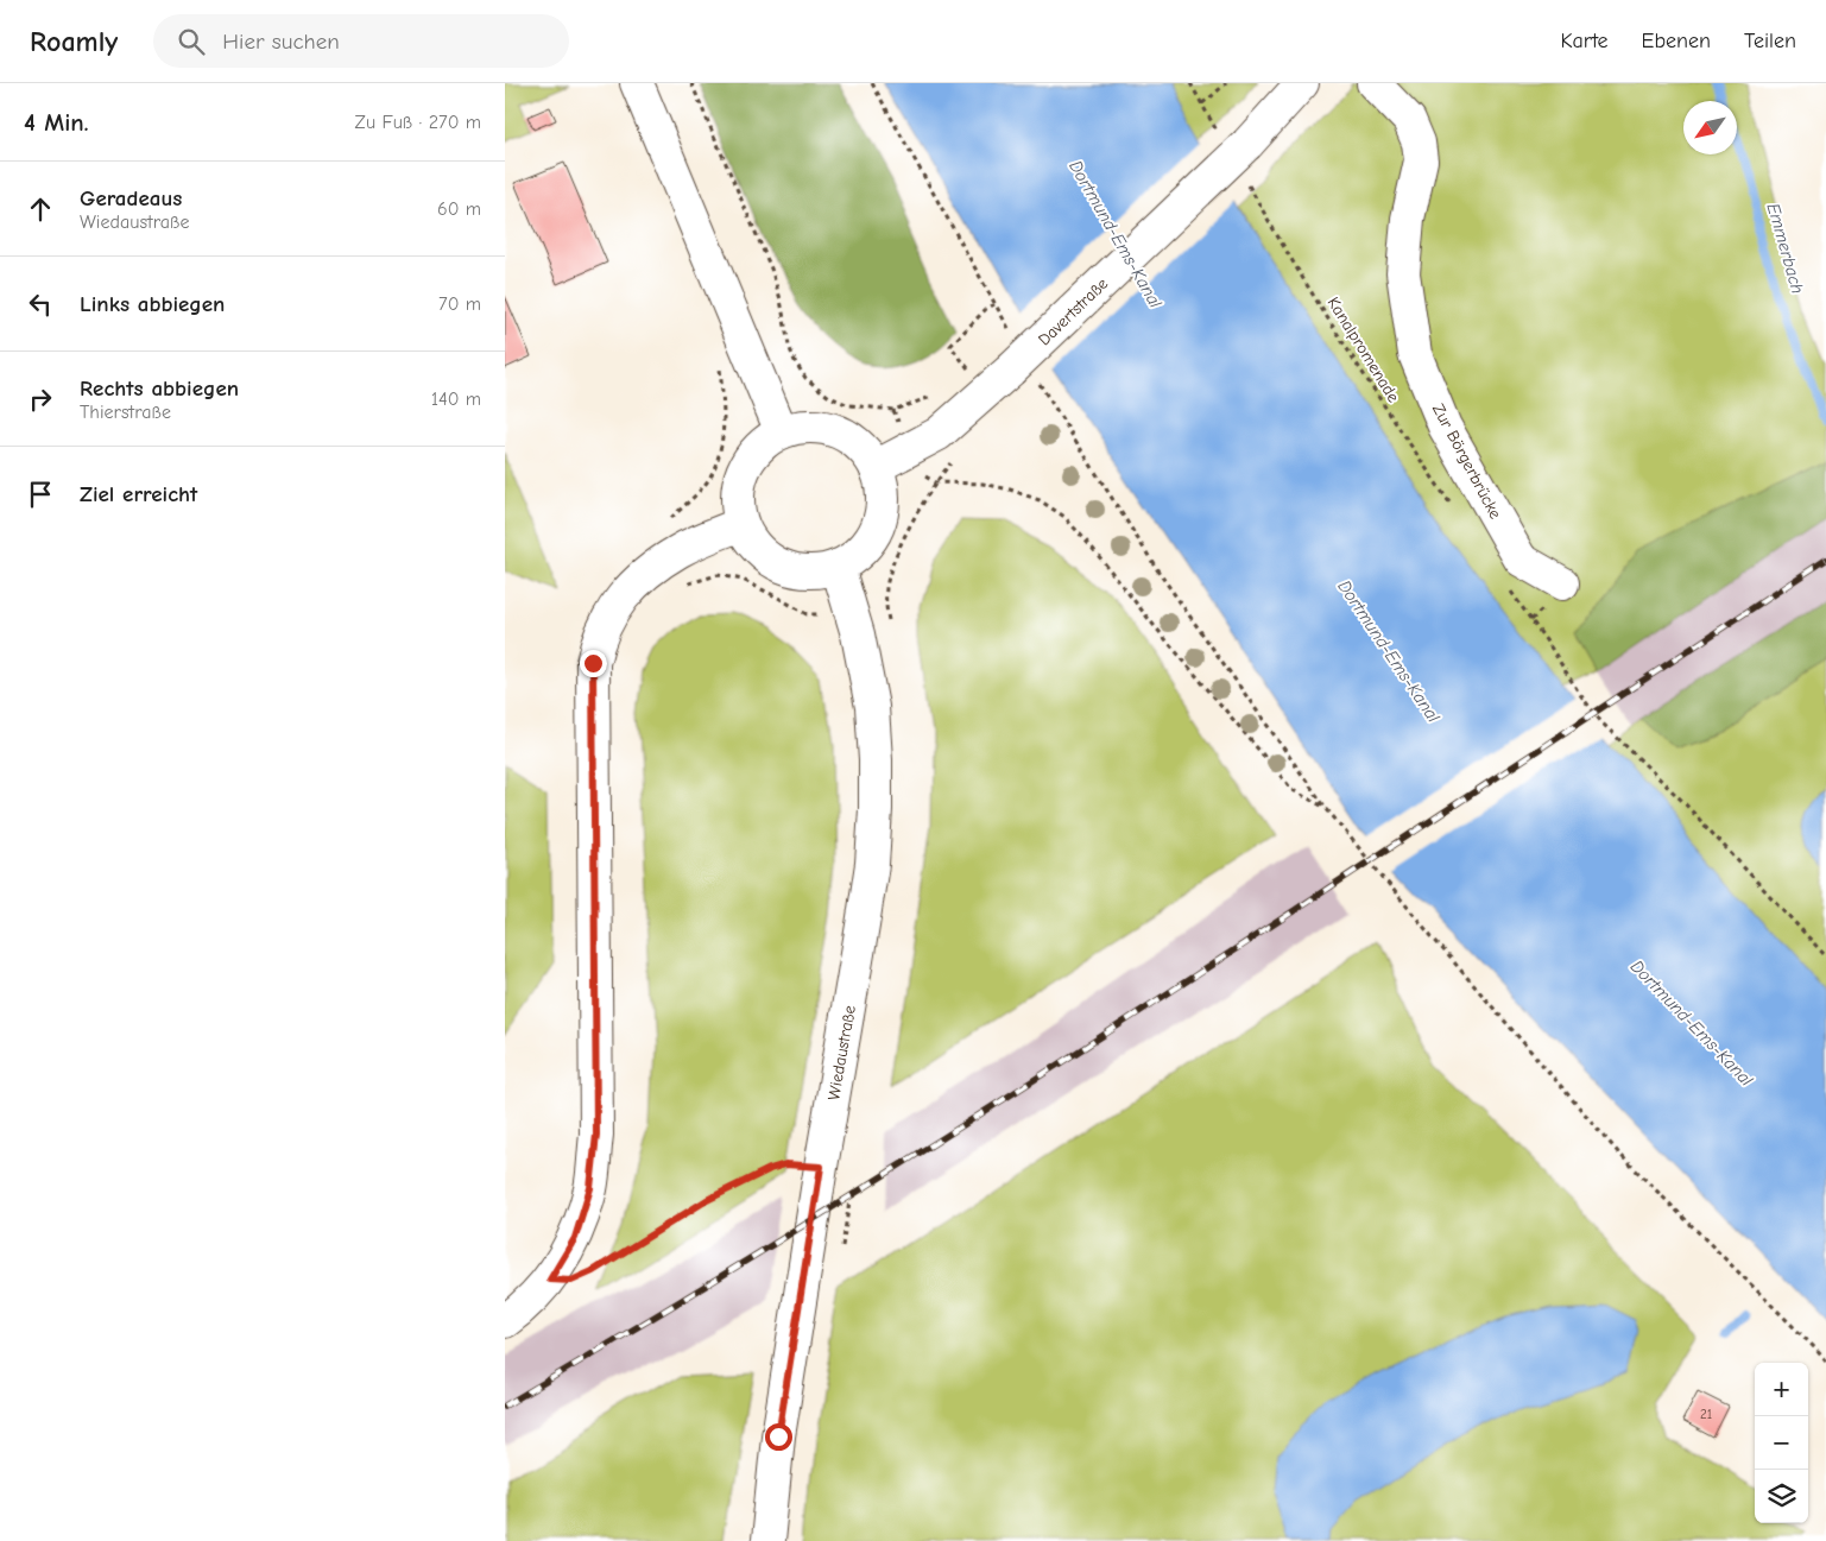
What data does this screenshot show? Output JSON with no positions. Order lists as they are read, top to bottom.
{
  "streets": {
    "street": ["Davertstraße", "Zur Börgerbrücke", "Wiedaustraße"],
    "path": ["Kanalpromenade"]
  },
  "crossings": [
    ["Davertstraße", "Wiedaustraße"]
  ],
  "water": ["Dortmund-Ems-Kanal", "Emmerbach"],
  "house_numbers": ["21"],
  "north": "bottom left",
  "page": {
    "header": "Roamly",
    "search": "Hier suchen",
    "nav": ["Karte", "Ebenen", "Teilen"],
    "heading": ["4 Min.", "Zu Fuß · 270 m"],
    "list": [
      ["Geradeaus", "Wiedaustraße", "60 m"],
      ["Links abbiegen", "70 m"],
      ["Rechts abbiegen", "Thierstraße", "140 m"],
      "Ziel erreicht"
    ],
    "map_buttons": ["+", "−"]
  }
}
